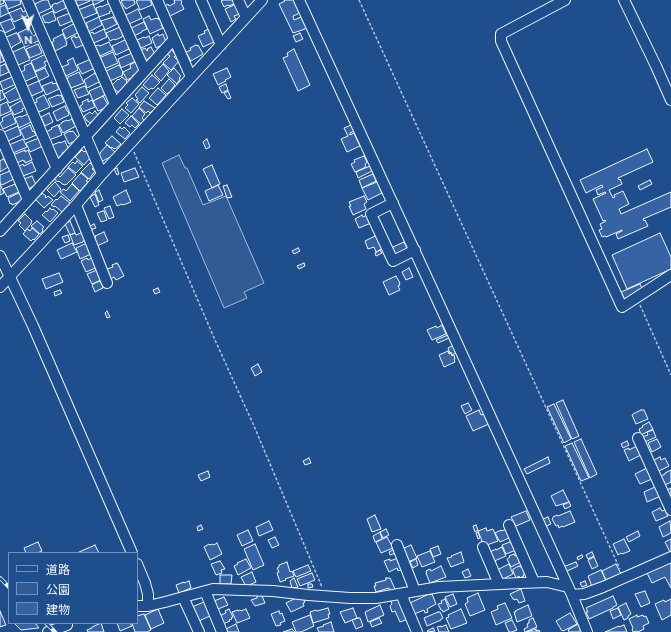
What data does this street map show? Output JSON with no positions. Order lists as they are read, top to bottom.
{
  "legend": ["道路", "公園", "建物"],
  "north": "bottom"
}
